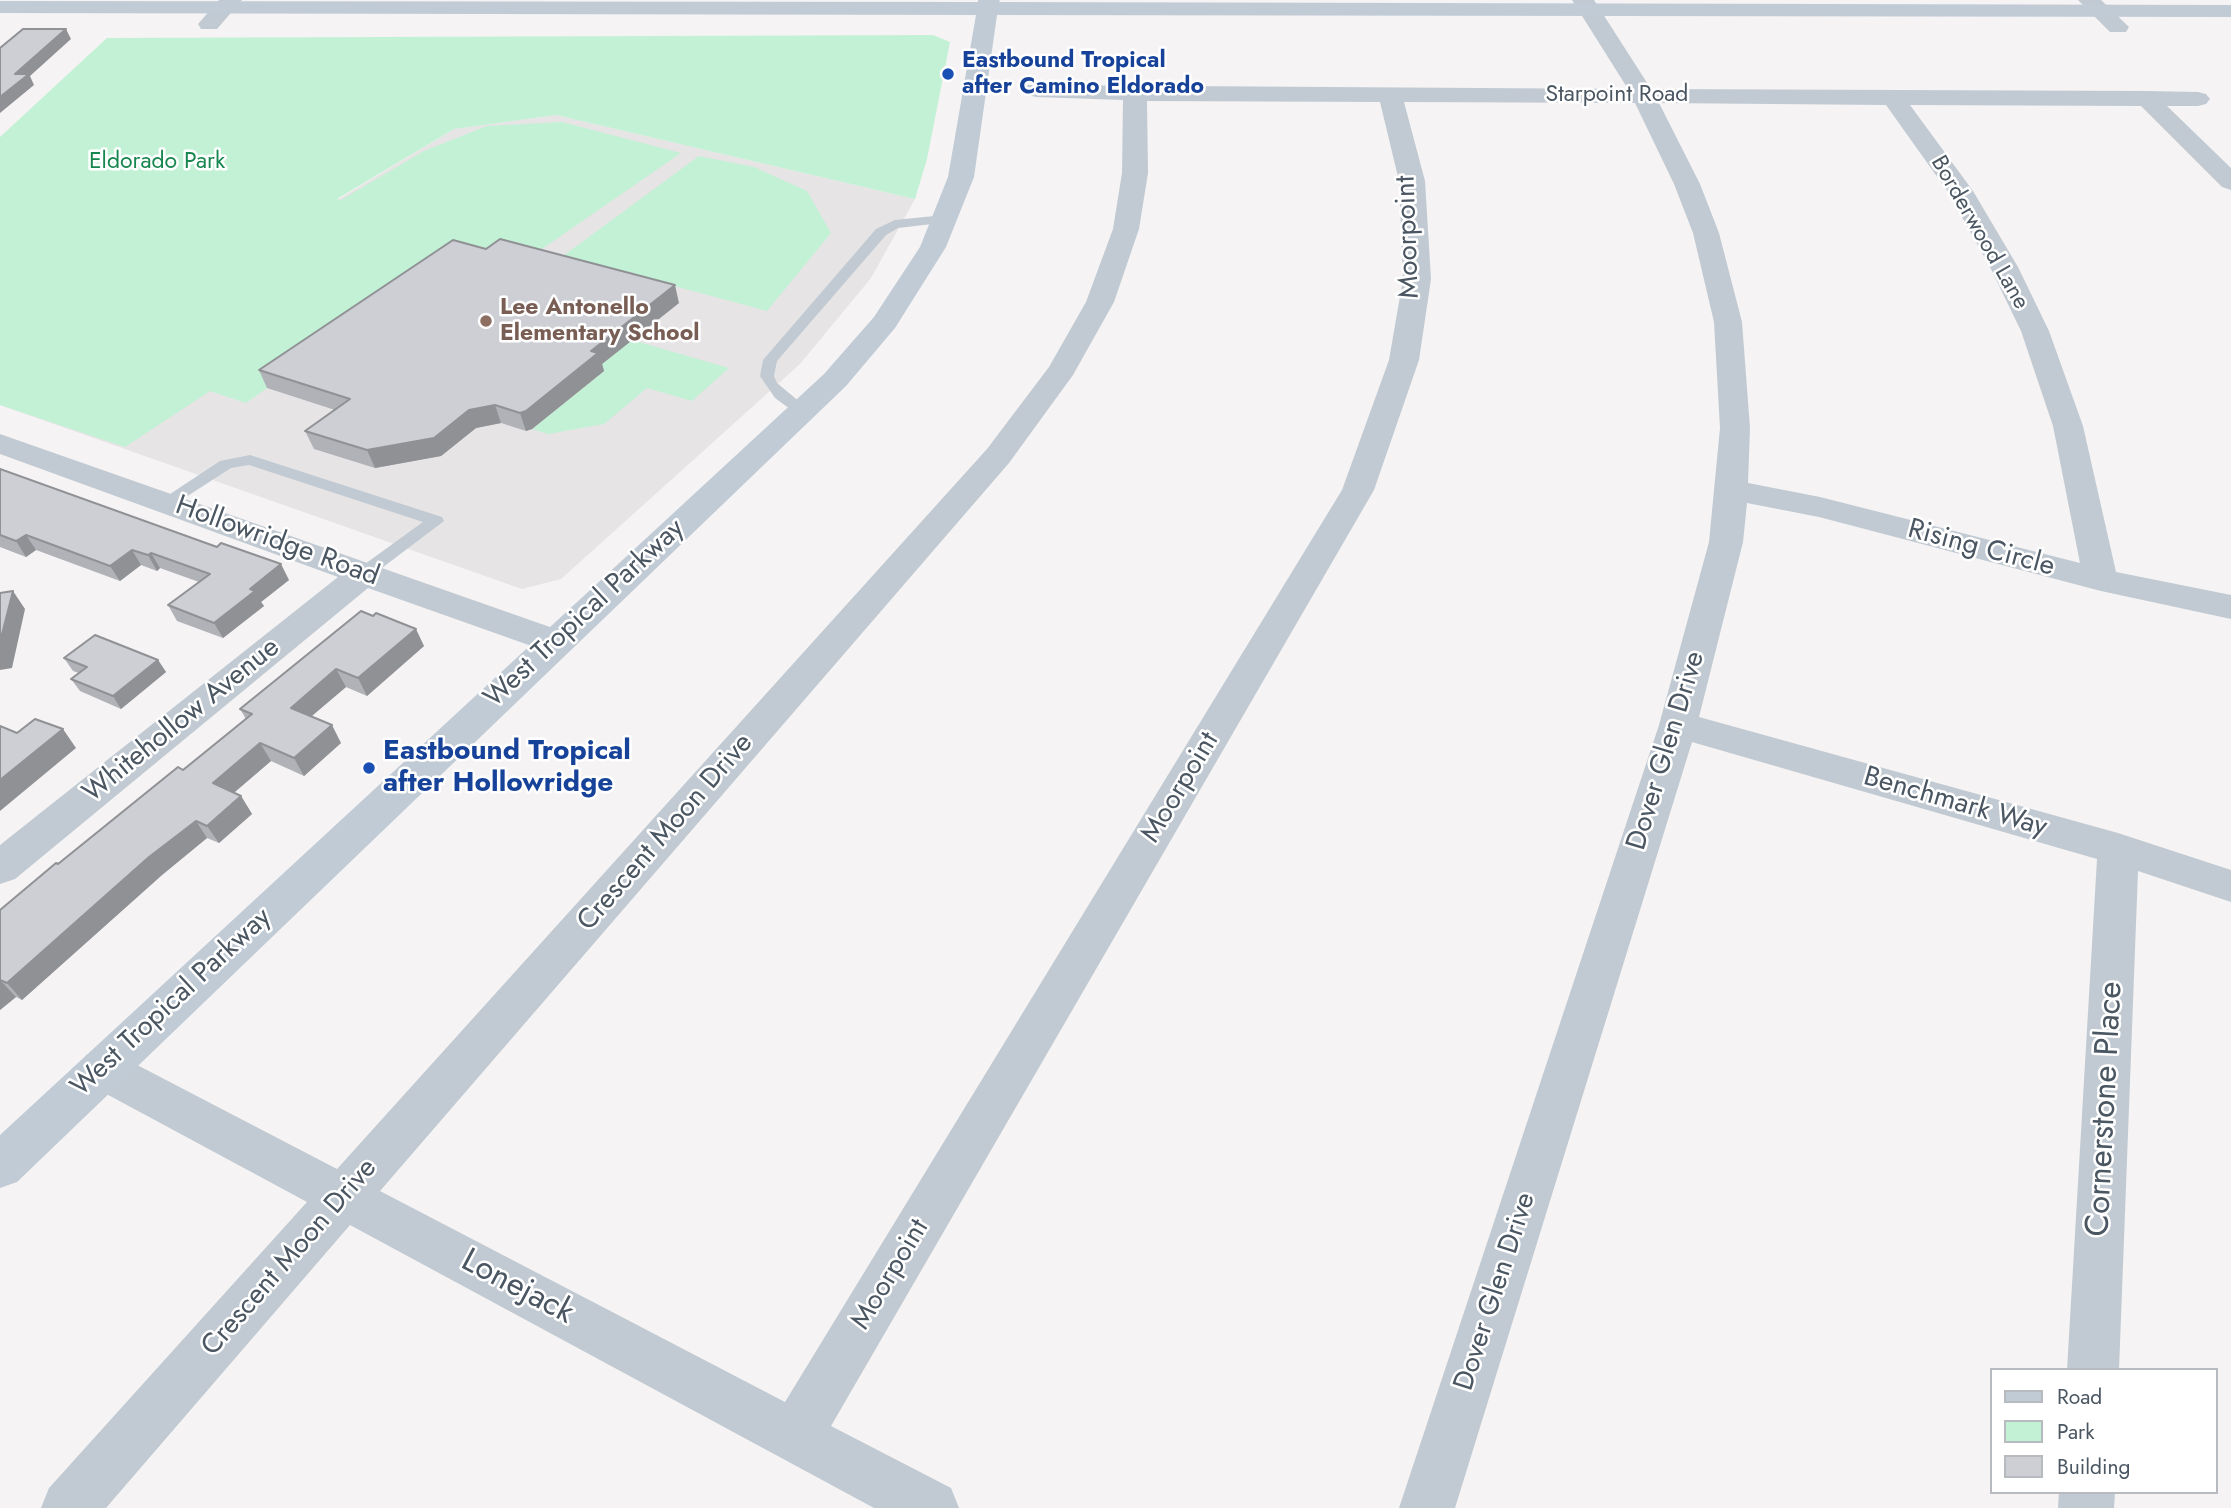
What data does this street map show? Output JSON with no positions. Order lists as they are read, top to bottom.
{
  "streets": {
    "main road": ["West Tropical Parkway"],
    "street": [
      "Starpoint Road",
      "Borderwood Lane",
      "Moorpoint",
      "Hollowridge Road",
      "Rising Circle",
      "Whitehollow Avenue",
      "Dover Glen Drive",
      "Benchmark Way",
      "Crescent Moon Drive",
      "Cornerstone Place",
      "Lonejack"
    ]
  },
  "crossings": [
    ["Starpoint Road", "Borderwood Lane"],
    ["Starpoint Road", "Moorpoint"],
    ["Starpoint Road", "Dover Glen Drive"],
    ["Starpoint Road", "Crescent Moon Drive"],
    ["Borderwood Lane", "Rising Circle"],
    ["Moorpoint", "Lonejack"],
    ["Hollowridge Road", "West Tropical Parkway"],
    ["Hollowridge Road", "Whitehollow Avenue"],
    ["Rising Circle", "Dover Glen Drive"],
    ["West Tropical Parkway", "Lonejack"],
    ["Dover Glen Drive", "Benchmark Way"],
    ["Benchmark Way", "Cornerstone Place"],
    ["Crescent Moon Drive", "Lonejack"]
  ],
  "parks": ["Eldorado Park"],
  "places": ["Eastbound Tropical after Camino Eldorado", "Lee Antonello Elementary School", "Eastbound Tropical after Hollowridge"],
  "legend": ["Road", "Park", "Building"]
}
